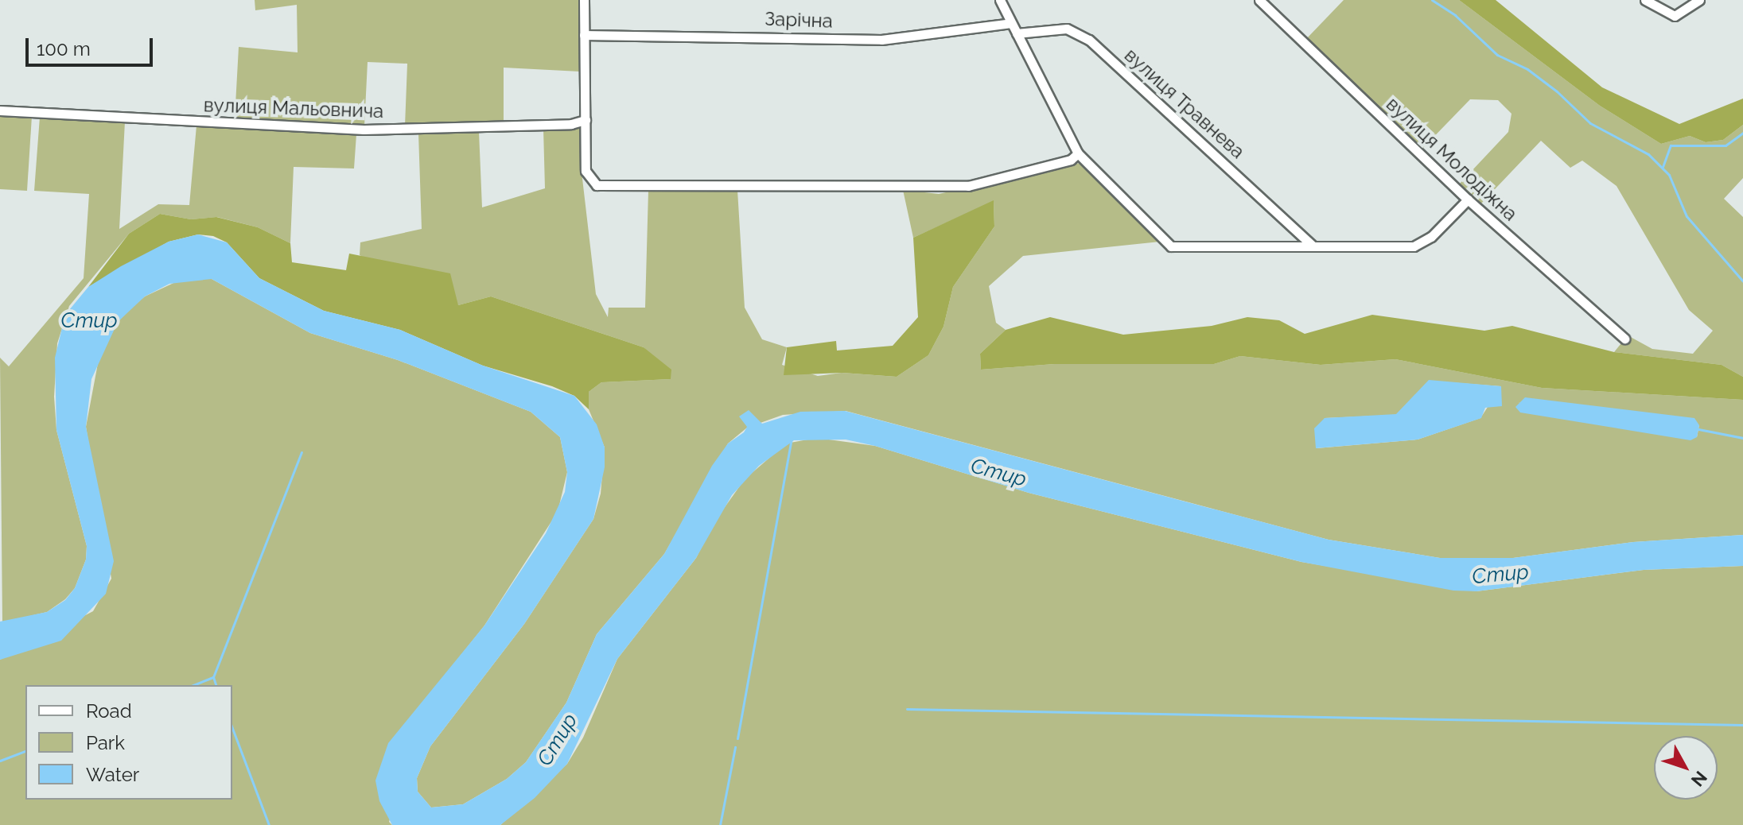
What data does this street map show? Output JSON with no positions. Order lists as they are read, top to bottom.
{
  "streets": {
    "street": [
      "Зарічна",
      "вулиця Травнева",
      "вулиця Мальовнича",
      "вулиця Молодіжна"
    ]
  },
  "water": ["Стир"],
  "legend": ["Road", "Park", "Water"],
  "scale_bar": "100 m",
  "north": "bottom right"
}
